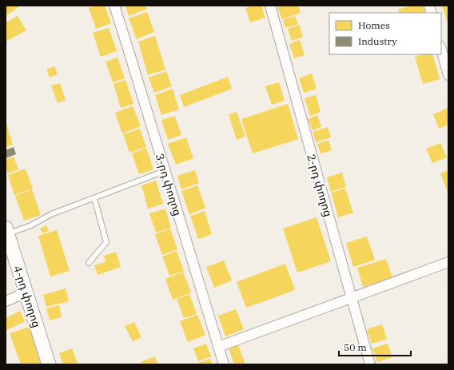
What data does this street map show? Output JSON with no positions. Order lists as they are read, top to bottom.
{
  "streets": {
    "main road": ["4-րդ փողոց"],
    "street": ["3-րդ փողոց", "2-րդ փողոց"]
  },
  "legend": ["Homes", "Industry"],
  "scale_bar": "50 m"
}
